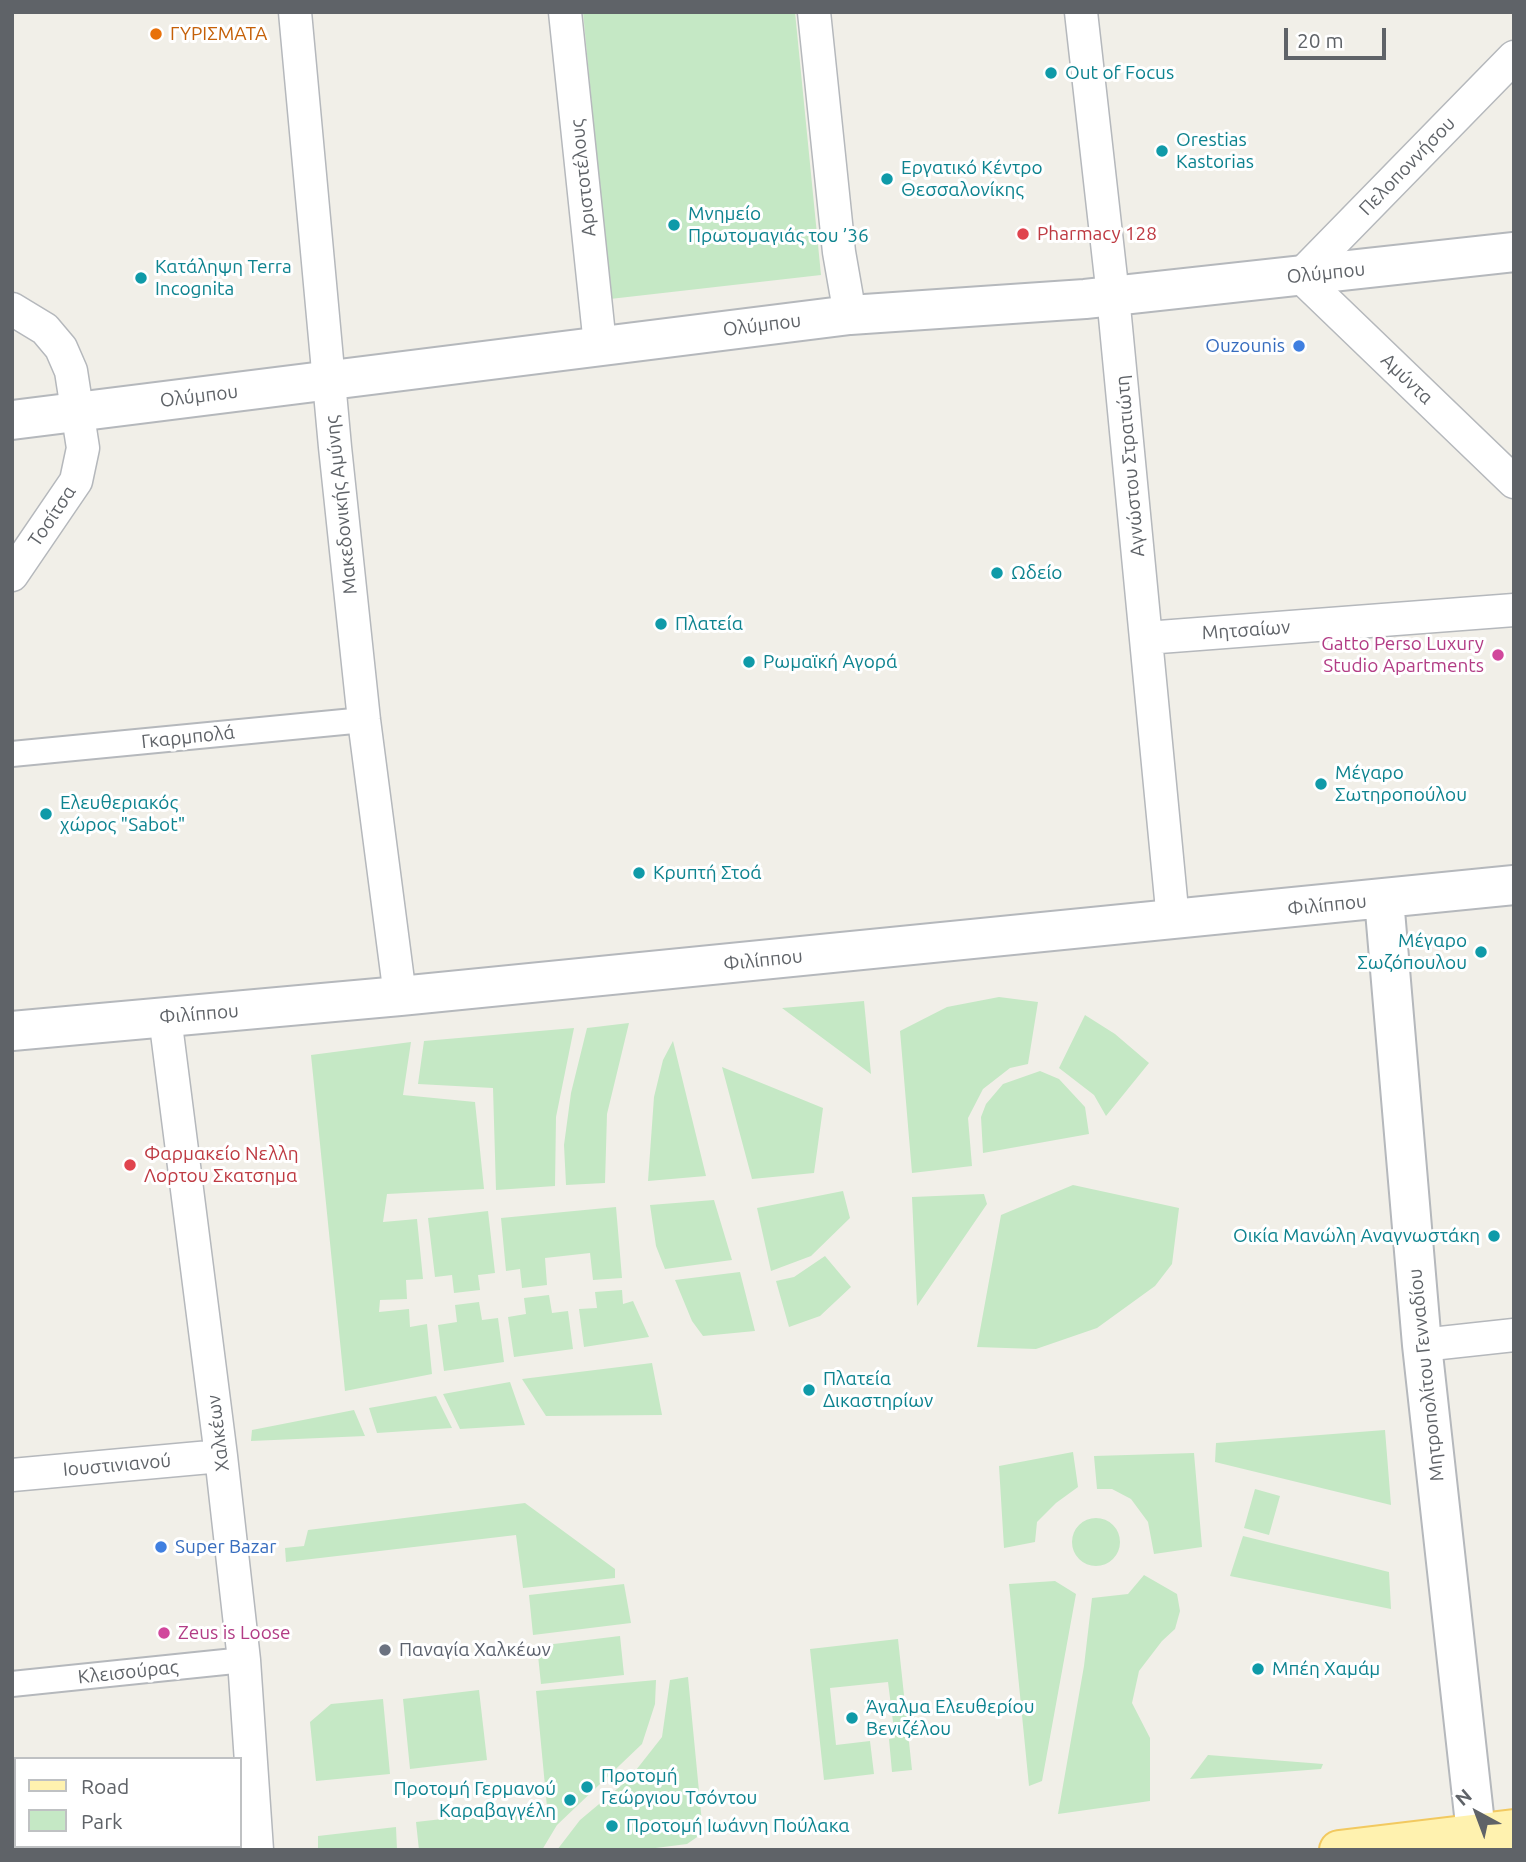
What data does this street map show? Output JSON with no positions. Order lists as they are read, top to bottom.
{
  "streets": {
    "street": [
      "Πελοποννήσου",
      "Αριστοτέλους",
      "Ολύμπου",
      "Αμύντα",
      "Αγνώστου Στρατιώτη",
      "Μακεδονικής Αμύνης",
      "Τοσίτσα",
      "Μητσαίων",
      "Γκαρμπολά",
      "Φιλίππου",
      "Μητροπολίτου Γενναδίου",
      "Χαλκέων",
      "Ιουστινιανού",
      "Κλεισούρας"
    ]
  },
  "crossings": [
    ["Πελοποννήσου", "Ολύμπου"],
    ["Πελοποννήσου", "Αμύντα"],
    ["Αριστοτέλους", "Ολύμπου"],
    ["Ολύμπου", "Αμύντα"],
    ["Ολύμπου", "Αγνώστου Στρατιώτη"],
    ["Ολύμπου", "Μακεδονικής Αμύνης"],
    ["Ολύμπου", "Τοσίτσα"],
    ["Αγνώστου Στρατιώτη", "Μητσαίων"],
    ["Αγνώστου Στρατιώτη", "Φιλίππου"],
    ["Μακεδονικής Αμύνης", "Γκαρμπολά"],
    ["Μακεδονικής Αμύνης", "Φιλίππου"],
    ["Φιλίππου", "Μητροπολίτου Γενναδίου"],
    ["Φιλίππου", "Χαλκέων"],
    ["Χαλκέων", "Ιουστινιανού"],
    ["Χαλκέων", "Κλεισούρας"]
  ],
  "places": [
    "ΓΥΡΙΣΜΑΤΑ",
    "Out of Focus",
    "Orestias Kastorias",
    "Εργατικό Κέντρο Θεσσαλονίκης",
    "Μνημείο Πρωτομαγιάς του ’36",
    "Pharmacy 128",
    "Κατάληψη Terra Incognita",
    "Ouzounis",
    "Ωδείο",
    "Πλατεία",
    "Gatto Perso Luxury Studio Apartments",
    "Ρωμαϊκή Αγορά",
    "Μέγαρο Σωτηροπούλου",
    "Ελευθεριακός χώρος \"Sabot\"",
    "Κρυπτή Στοά",
    "Μέγαρο Σωζόπουλου",
    "Φαρμακείο Νελλη Λορτου Σκατσημα",
    "Οικία Μανώλη Αναγνωστάκη",
    "Πλατεία Δικαστηρίων",
    "Super Bazar",
    "Zeus is Loose",
    "Παναγία Χαλκέων",
    "Μπέη Χαμάμ",
    "Άγαλμα Ελευθερίου Βενιζέλου",
    "Προτομή Γεώργιου Τσόντου",
    "Προτομή Γερμανού Καραβαγγέλη",
    "Προτομή Ιωάννη Πούλακα"
  ],
  "legend": ["Road", "Park"],
  "scale_bar": "20 m",
  "north": "top left"
}
